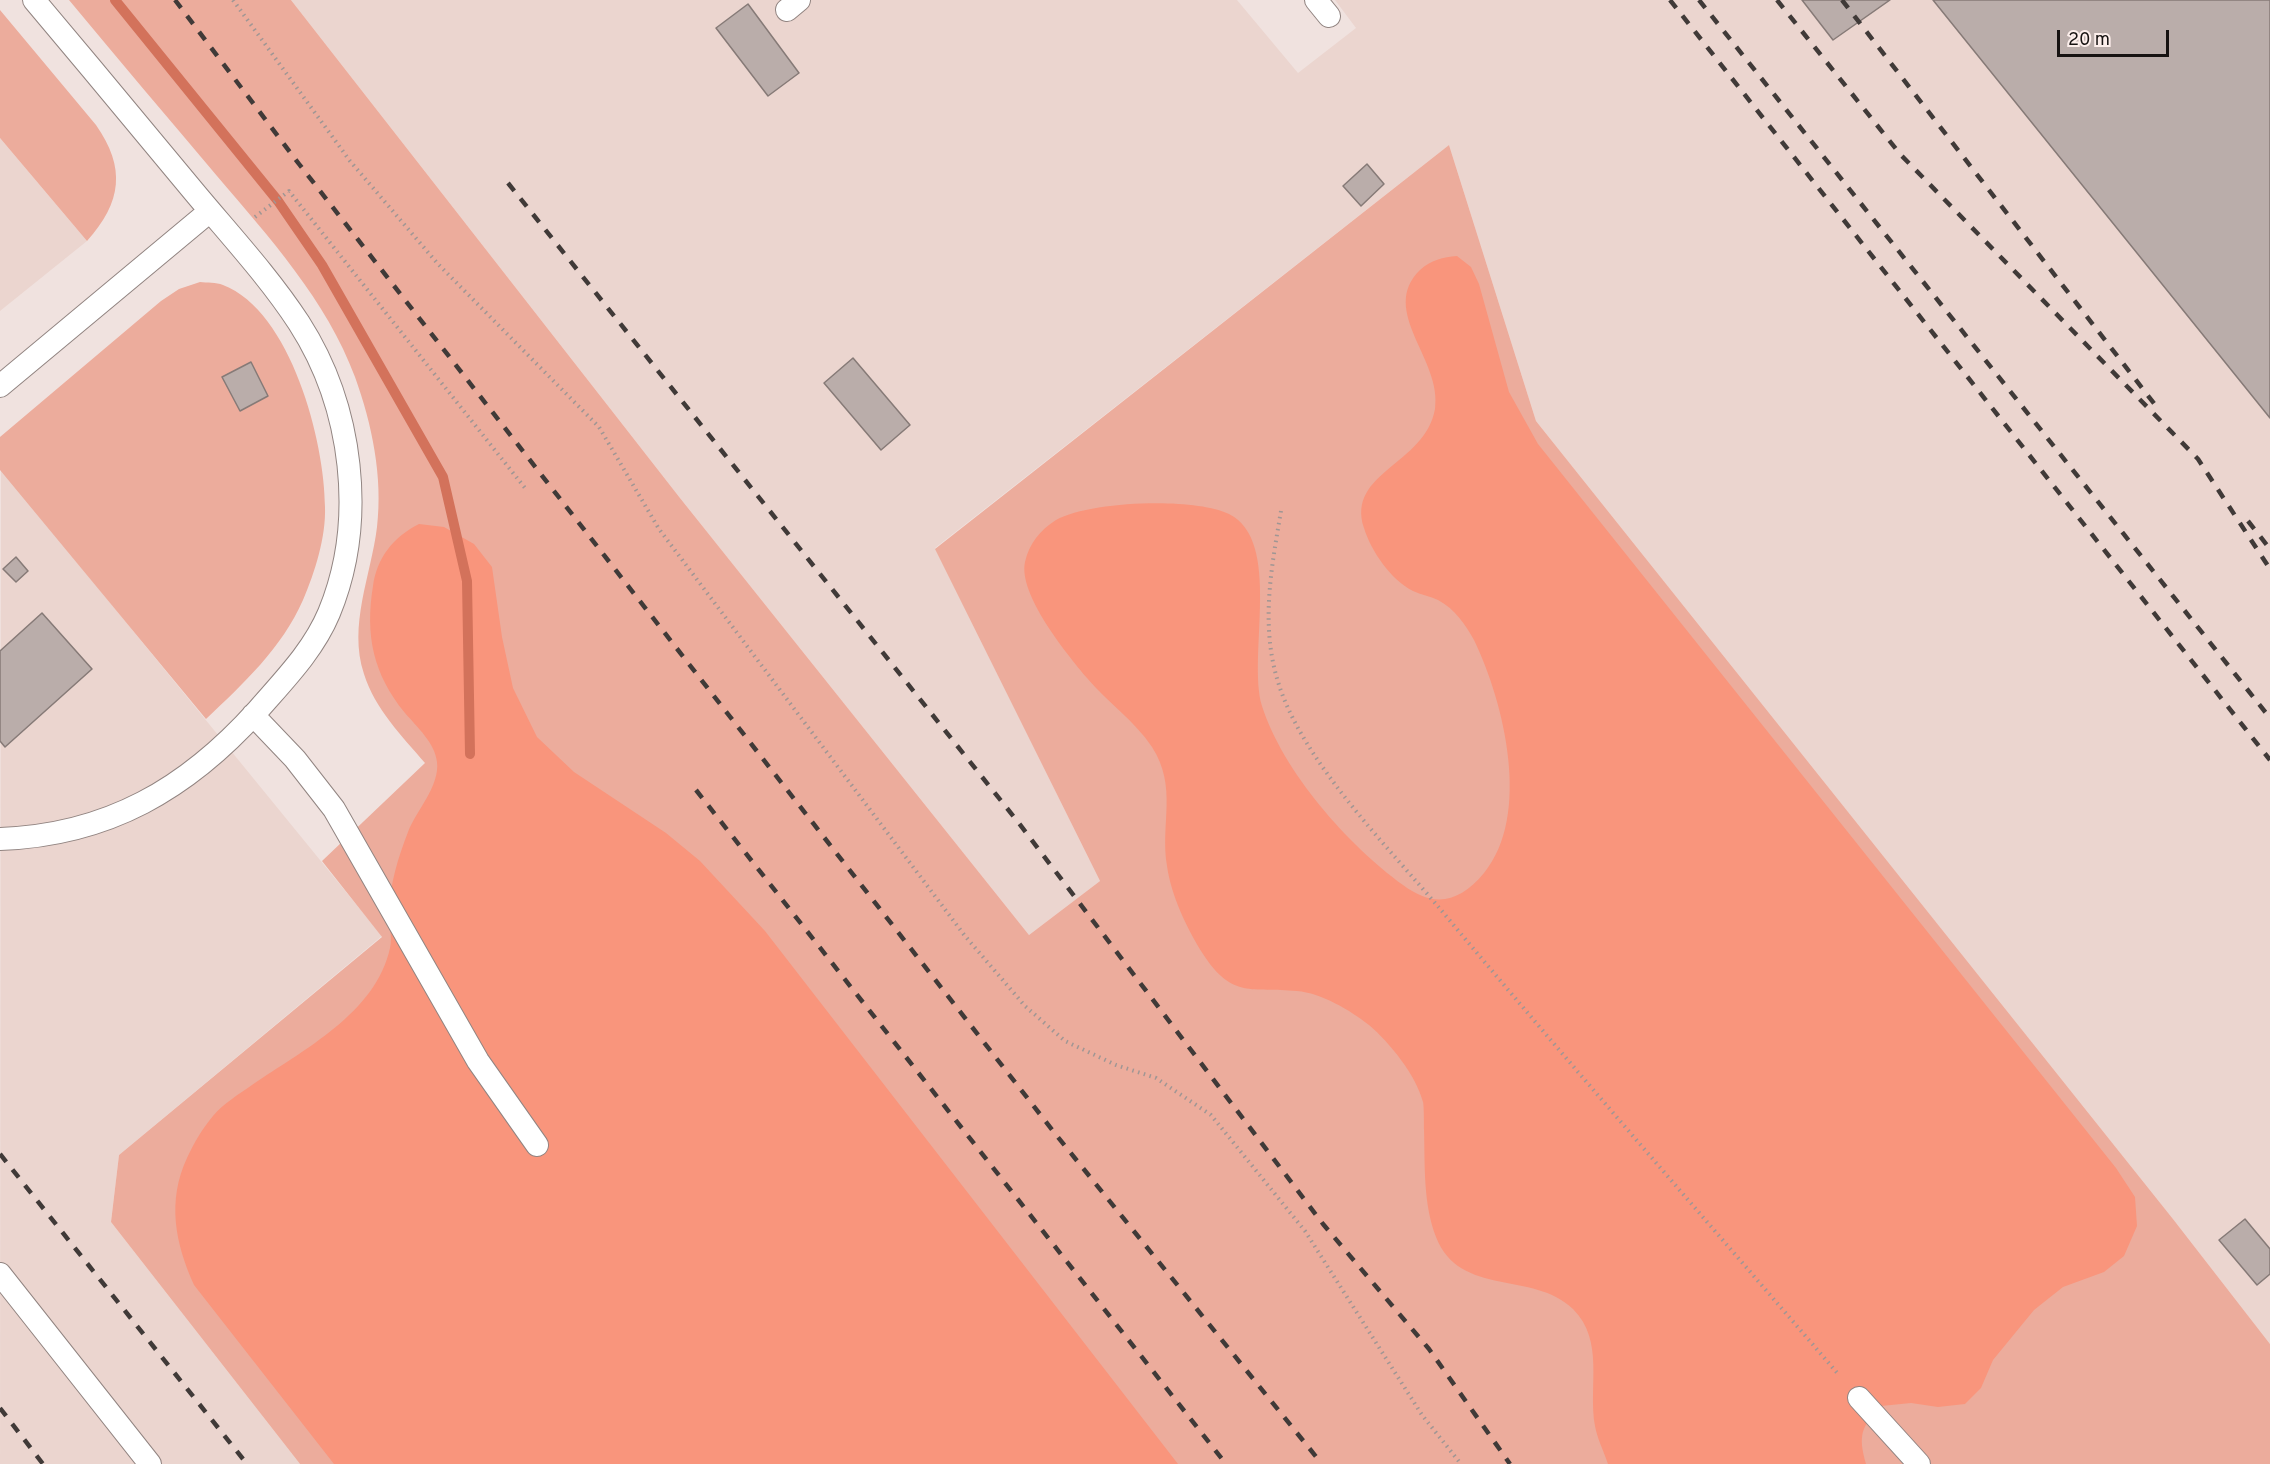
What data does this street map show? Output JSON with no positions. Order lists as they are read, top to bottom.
{
  "scale_bar": "20 m"
}
